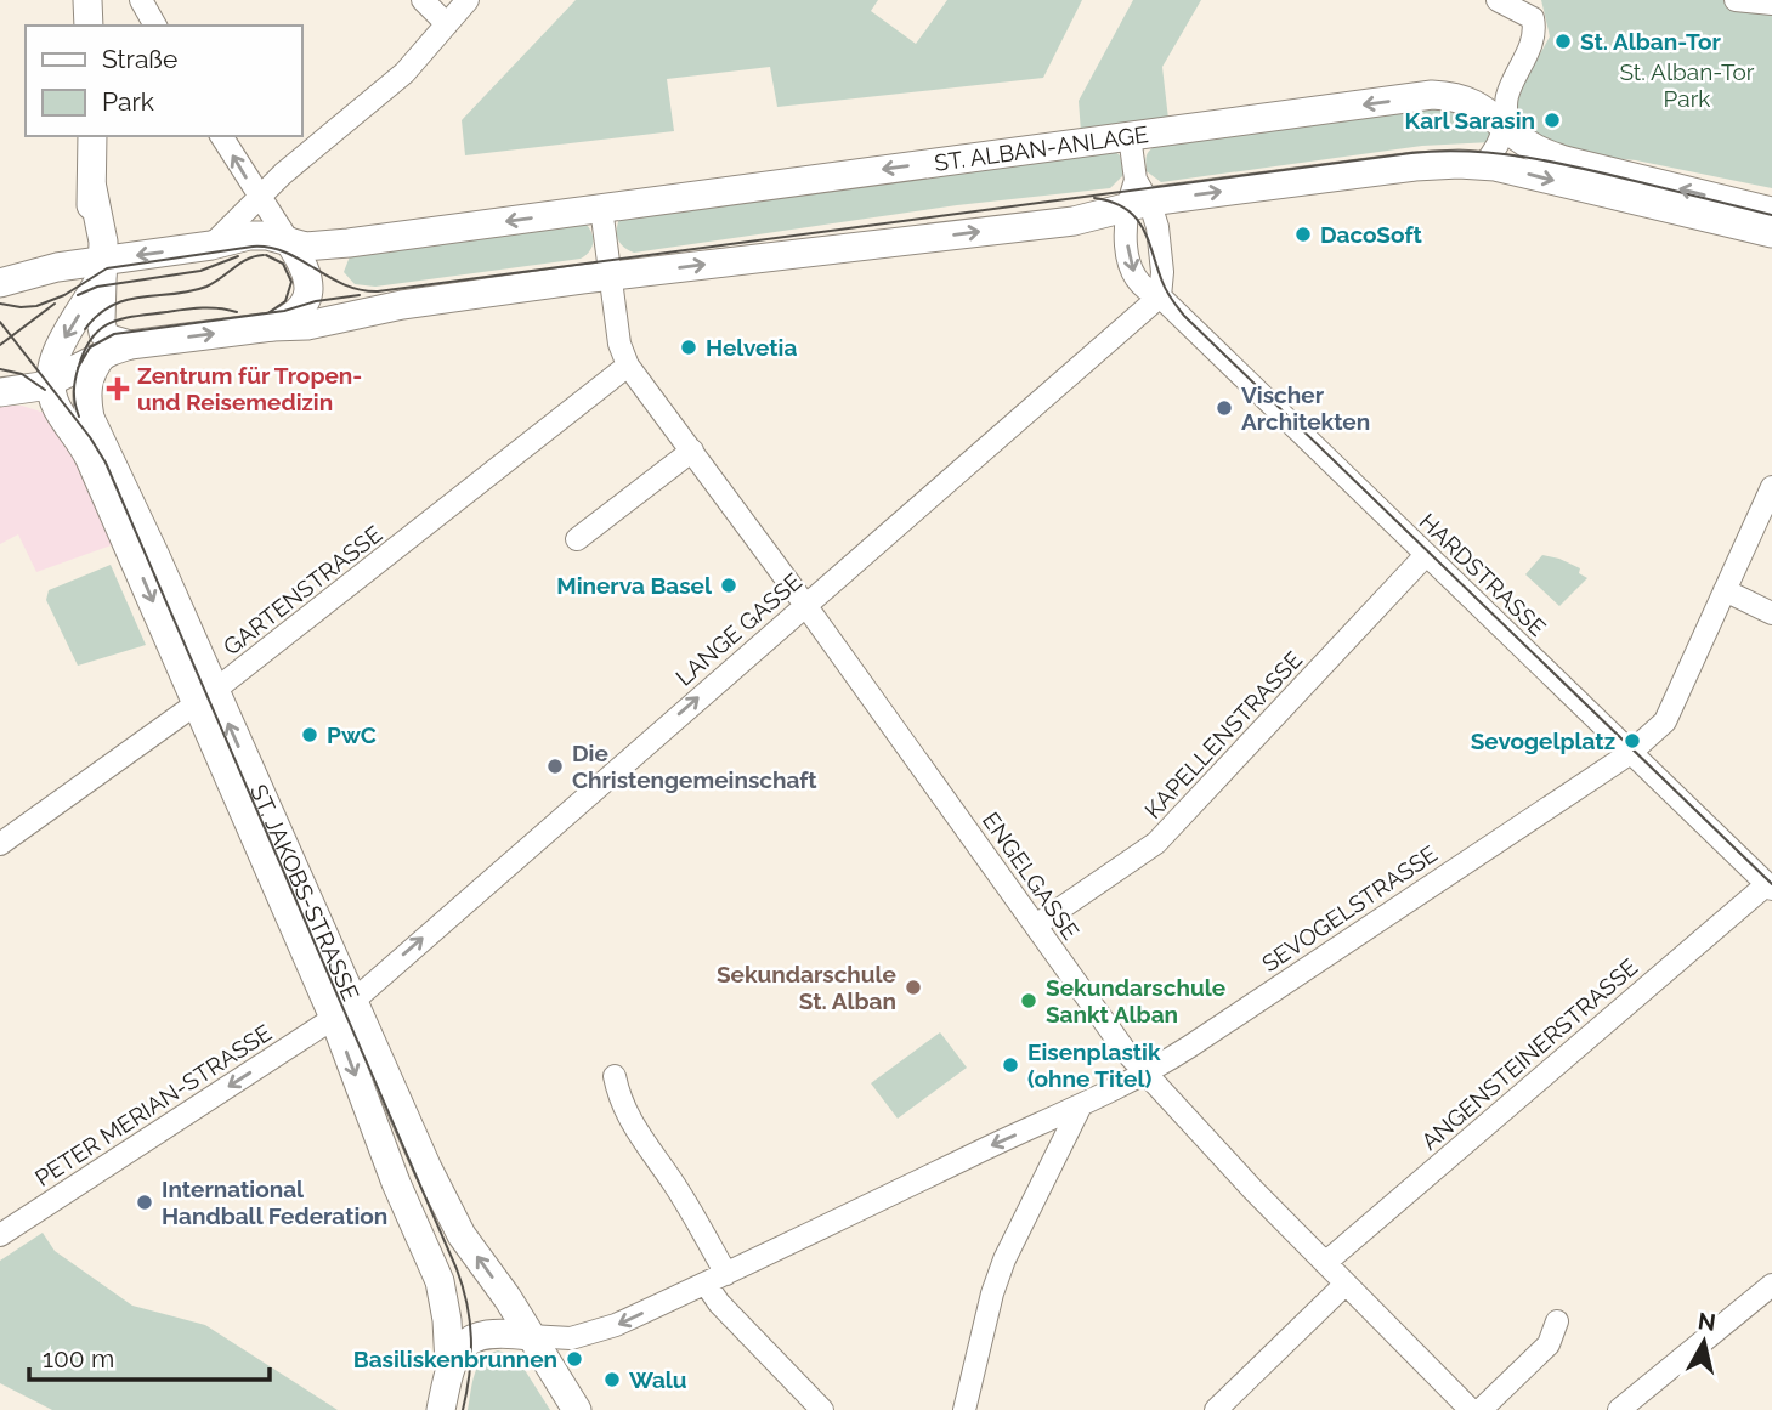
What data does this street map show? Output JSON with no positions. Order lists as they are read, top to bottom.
{
  "streets": {
    "main road": ["ST. ALBAN-ANLAGE", "ST. JAKOBS-STRASSE"],
    "street": [
      "HARDSTRASSE",
      "GARTENSTRASSE",
      "LANGE GASSE",
      "KAPELLENSTRASSE",
      "ENGELGASSE",
      "SEVOGELSTRASSE",
      "ANGENSTEINERSTRASSE",
      "PETER MERIAN-STRASSE"
    ]
  },
  "crossings": [
    ["ST. ALBAN-ANLAGE", "HARDSTRASSE"],
    ["ST. ALBAN-ANLAGE", "ENGELGASSE"],
    ["HARDSTRASSE", "LANGE GASSE"],
    ["HARDSTRASSE", "KAPELLENSTRASSE"],
    ["HARDSTRASSE", "SEVOGELSTRASSE"],
    ["HARDSTRASSE", "ANGENSTEINERSTRASSE"],
    ["GARTENSTRASSE", "ENGELGASSE"],
    ["GARTENSTRASSE", "ST. JAKOBS-STRASSE"],
    ["LANGE GASSE", "ENGELGASSE"],
    ["LANGE GASSE", "ST. JAKOBS-STRASSE"],
    ["LANGE GASSE", "PETER MERIAN-STRASSE"],
    ["KAPELLENSTRASSE", "ENGELGASSE"],
    ["ENGELGASSE", "SEVOGELSTRASSE"],
    ["ENGELGASSE", "ANGENSTEINERSTRASSE"],
    ["ST. JAKOBS-STRASSE", "SEVOGELSTRASSE"],
    ["ST. JAKOBS-STRASSE", "PETER MERIAN-STRASSE"]
  ],
  "one_way": ["LANGE GASSE", "SEVOGELSTRASSE", "PETER MERIAN-STRASSE"],
  "parks": ["St. Alban-Tor Park"],
  "places": {
    "other": [
      "St. Alban-Tor",
      "Karl Sarasin",
      "DacoSoft",
      "Helvetia",
      "Vischer Architekten",
      "Minerva Basel",
      "PwC",
      "Sevogelplatz",
      "Die Christengemeinschaft",
      "Sekundarschule St. Alban",
      "Sekundarschule Sankt Alban",
      "Eisenplastik (ohne Titel)",
      "International Handball Federation",
      "Basiliskenbrunnen",
      "Walu"
    ],
    "health": ["Zentrum für Tropen- und Reisemedizin"]
  },
  "legend": ["Straße", "Park"],
  "scale_bar": "100 m",
  "north": "top"
}
